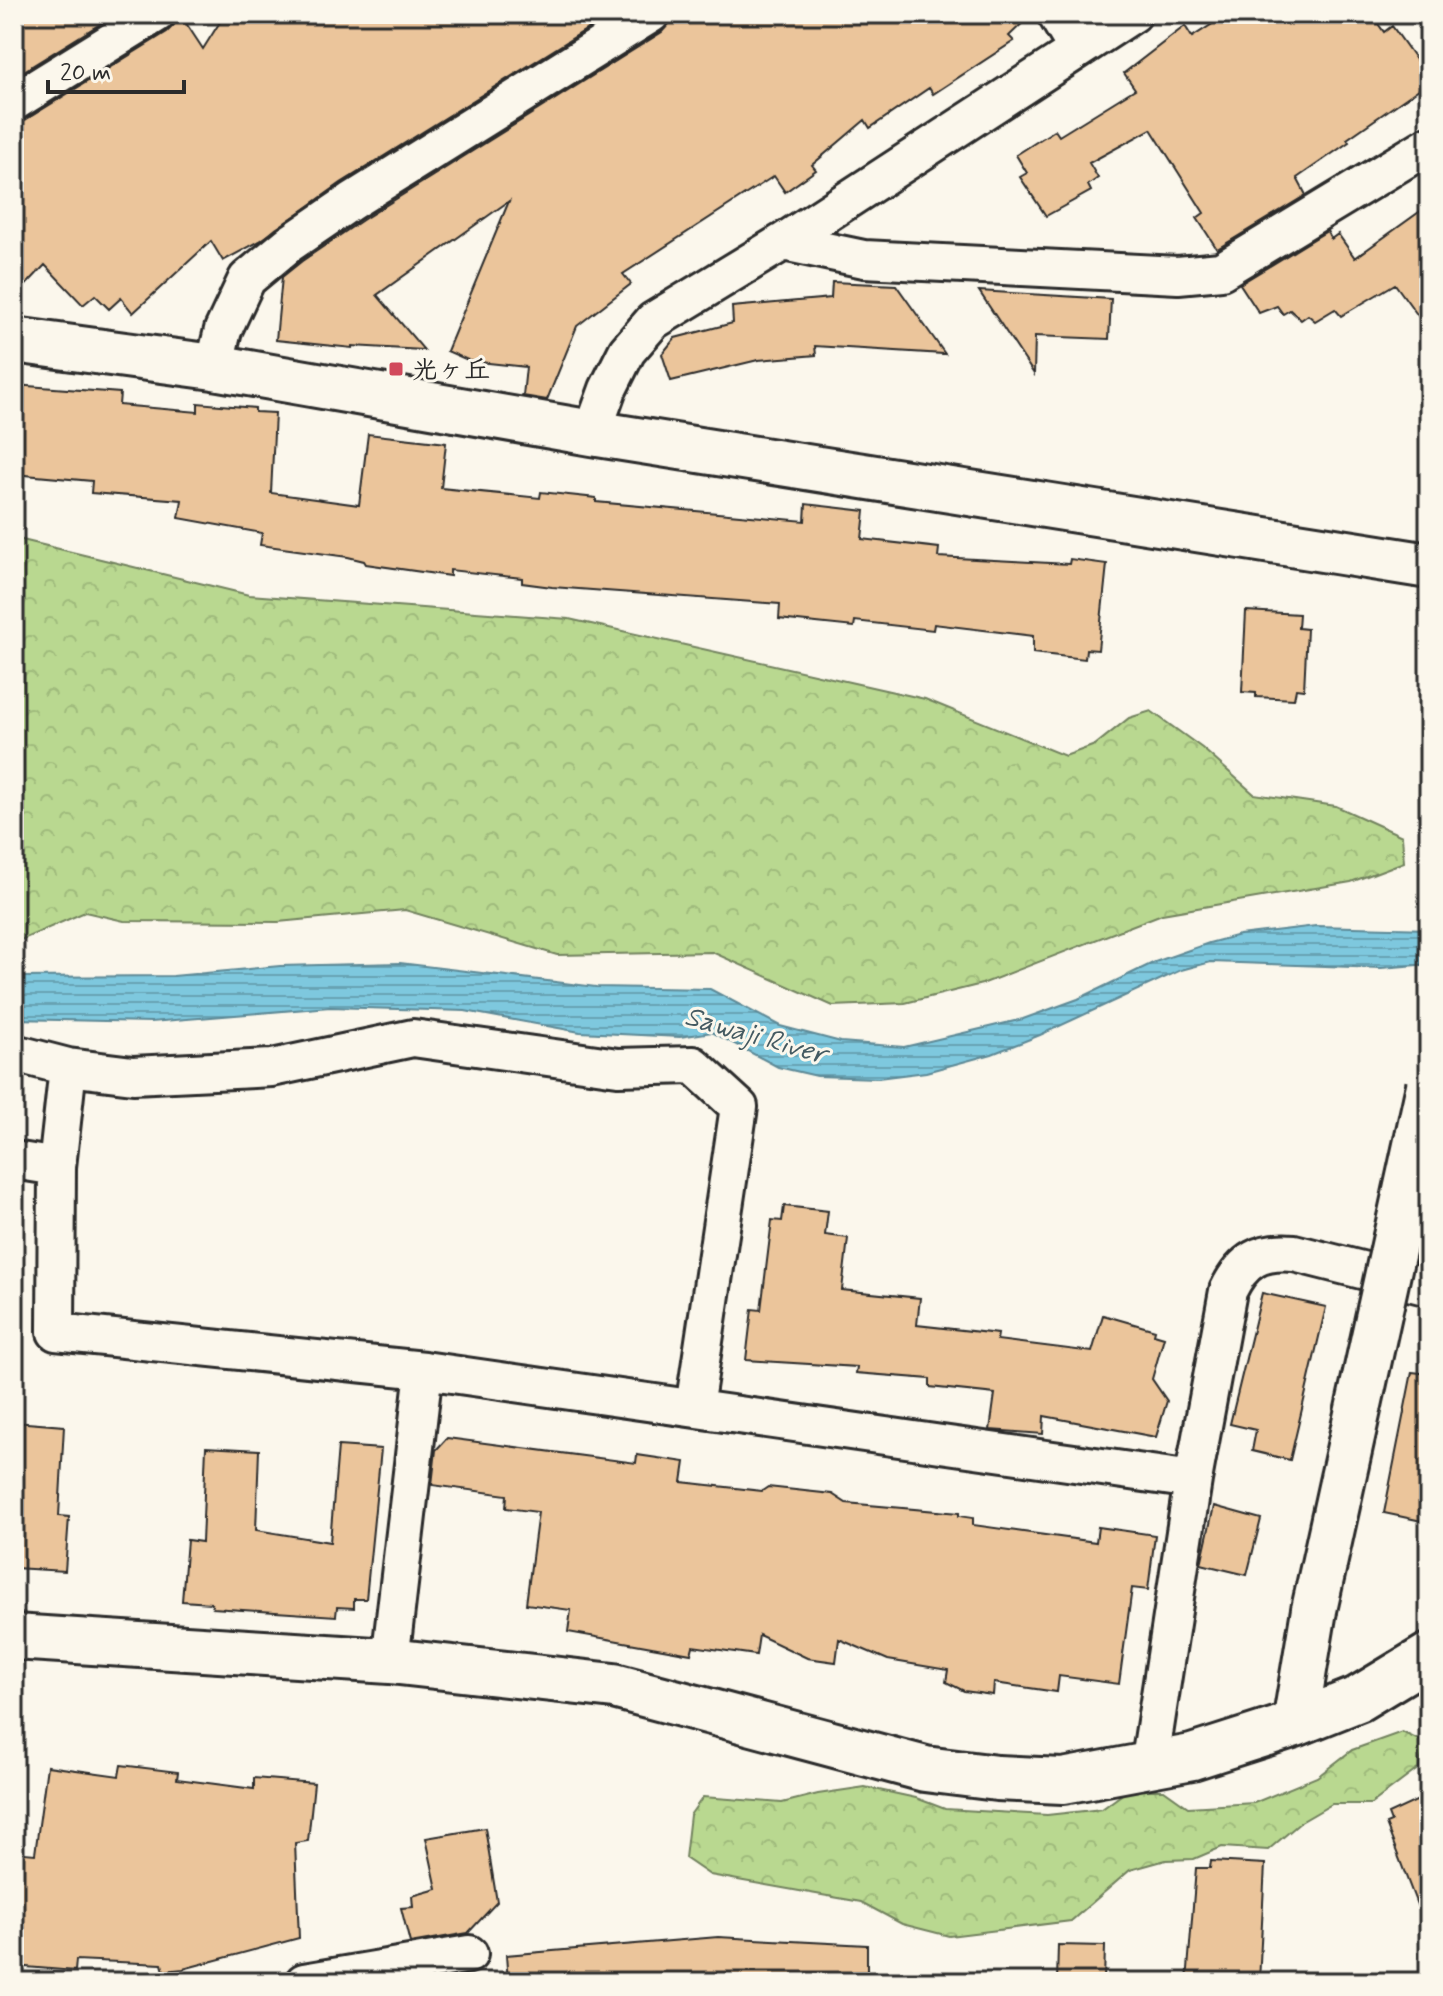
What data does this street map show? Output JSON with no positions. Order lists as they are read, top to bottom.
{
  "water": ["Sawaji River"],
  "places": {
    "transit": ["光ヶ丘"]
  },
  "scale_bar": "20 m"
}
